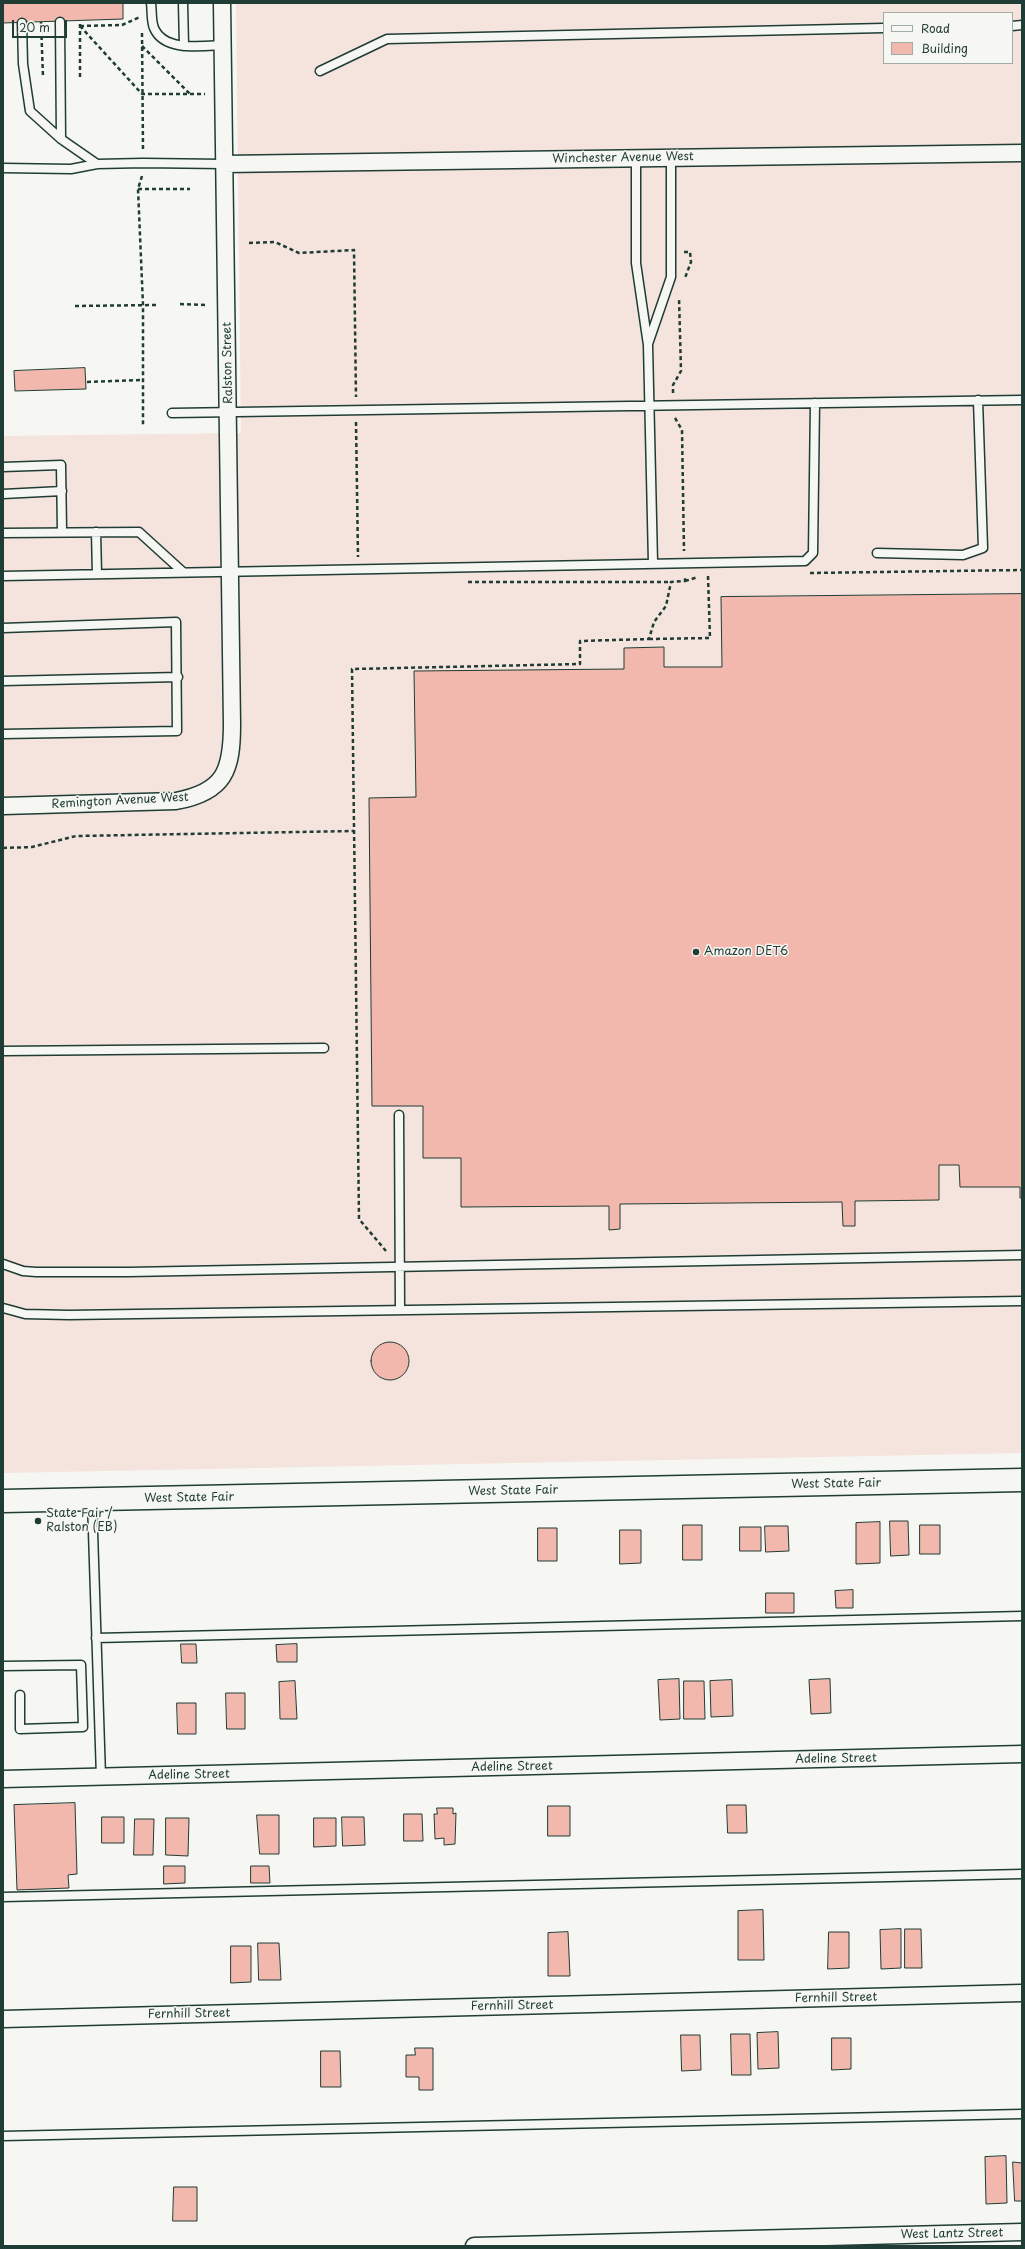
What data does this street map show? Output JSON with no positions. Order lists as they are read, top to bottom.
{
  "streets": {
    "street": [
      "Winchester Avenue West",
      "Ralston Street",
      "Remington Avenue West",
      "West State Fair",
      "Adeline Street",
      "Fernhill Street",
      "West Lantz Street"
    ]
  },
  "crossings": [
    ["Winchester Avenue West", "Ralston Street"],
    ["Ralston Street", "Remington Avenue West"]
  ],
  "places": ["Amazon DET6", "State Fair / Ralston (EB)"],
  "legend": ["Road", "Building"],
  "scale_bar": "20 m"
}
